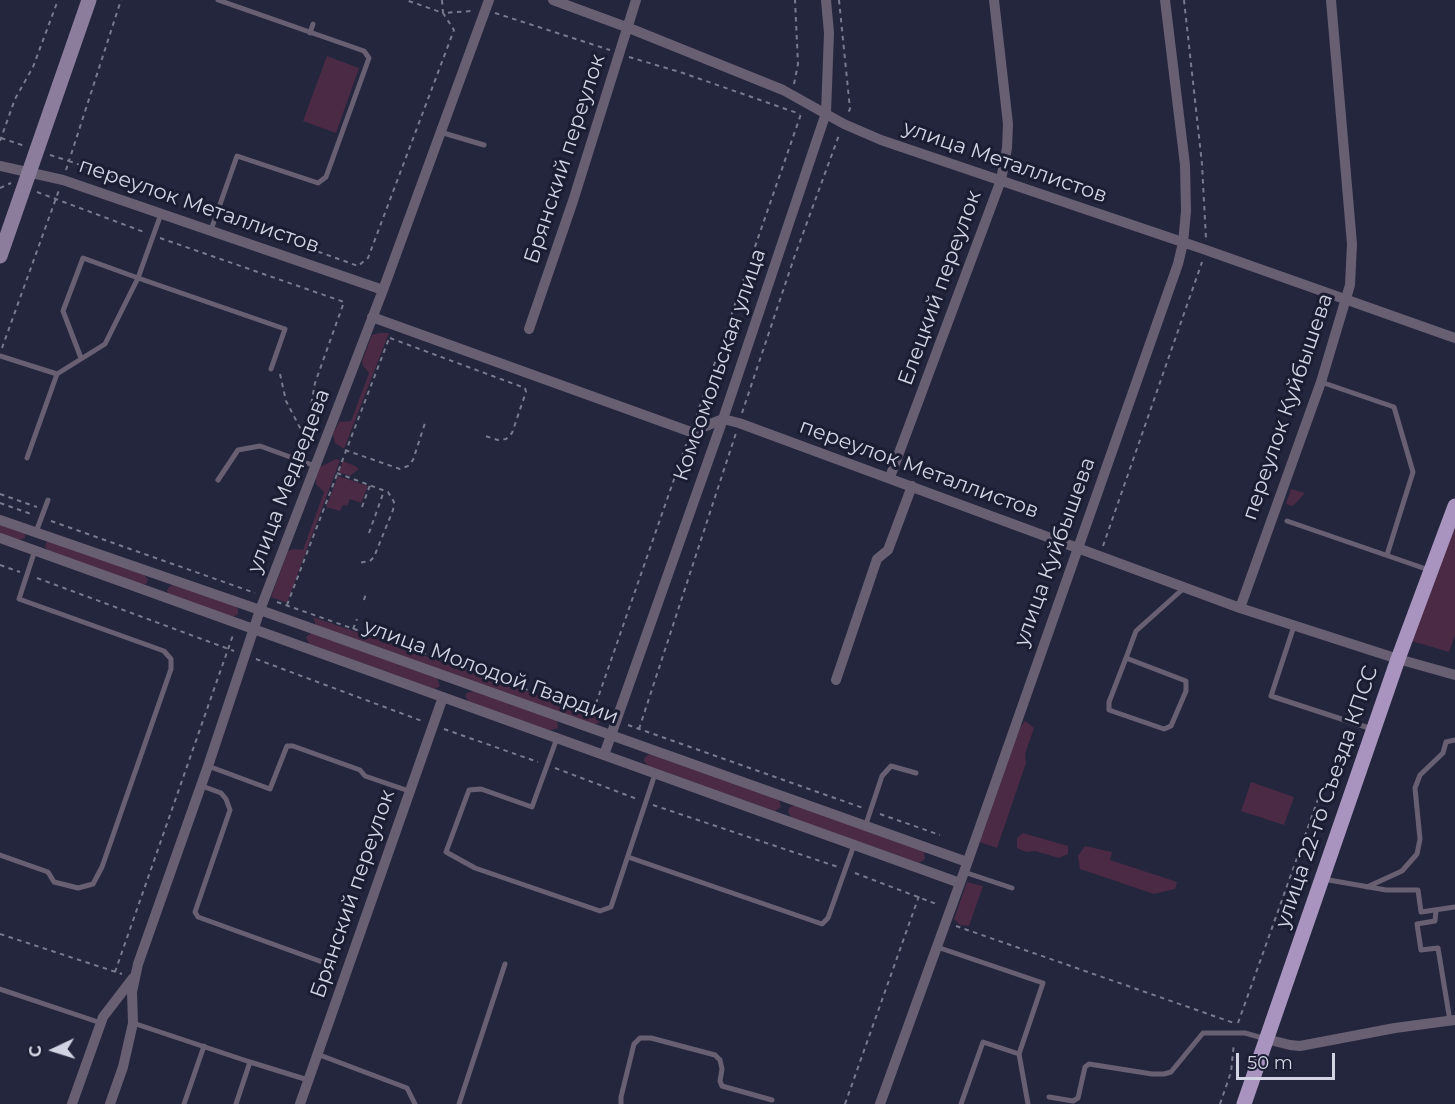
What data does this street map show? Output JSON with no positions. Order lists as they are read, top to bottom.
{
  "streets": {
    "main road": ["улица 22-го Съезда КПСС"],
    "street": [
      "Брянский переулок",
      "улица Металлистов",
      "переулок Металлистов",
      "Елецкий переулок",
      "Комсомольская улица",
      "переулок Куйбышева",
      "улица Медведева",
      "улица Куйбышева",
      "улица Молодой Гвардии"
    ]
  },
  "crossings": [
    ["Брянский переулок", "улица Металлистов"],
    ["Брянский переулок", "улица Молодой Гвардии"],
    ["улица Металлистов", "Елецкий переулок"],
    ["улица Металлистов", "Комсомольская улица"],
    ["улица Металлистов", "переулок Куйбышева"],
    ["улица Металлистов", "улица Куйбышева"],
    ["переулок Металлистов", "Елецкий переулок"],
    ["переулок Металлистов", "Комсомольская улица"],
    ["переулок Металлистов", "переулок Куйбышева"],
    ["переулок Металлистов", "улица Медведева"],
    ["переулок Металлистов", "улица Куйбышева"],
    ["переулок Металлистов", "улица 22-го Съезда КПСС"],
    ["Комсомольская улица", "улица Молодой Гвардии"],
    ["улица Медведева", "улица Молодой Гвардии"],
    ["улица Куйбышева", "улица Молодой Гвардии"]
  ],
  "scale_bar": "50 m",
  "north": "left"
}
